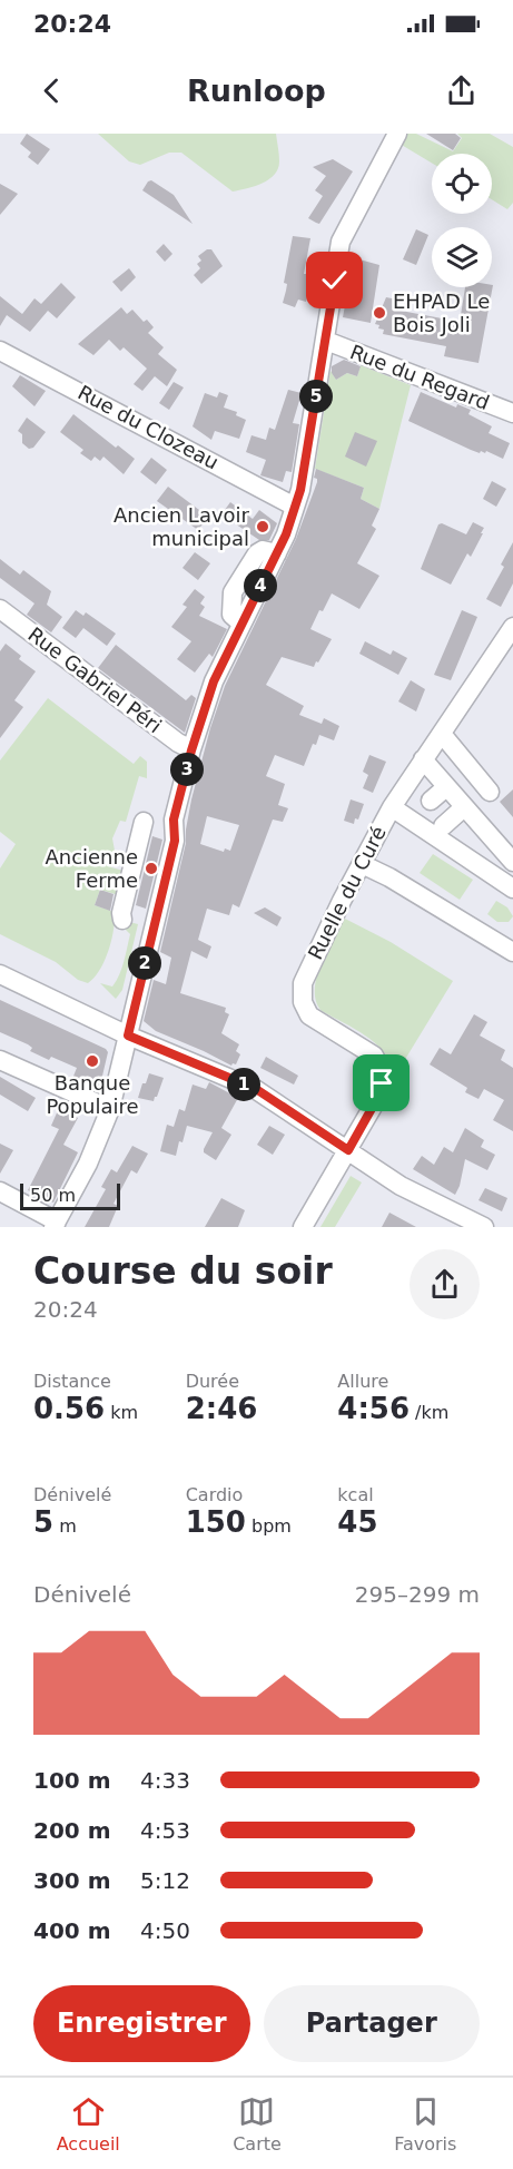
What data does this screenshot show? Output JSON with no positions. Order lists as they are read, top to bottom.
{
  "streets": {
    "street": [
      "Rue du Regard",
      "Rue du Clozeau",
      "Rue Gabriel Péri",
      "Ruelle du Curé"
    ]
  },
  "places": [
    "EHPAD Le Bois Joli",
    "Ancien Lavoir municipal",
    "Ancienne Ferme",
    "Banque Populaire"
  ],
  "scale_bar": "50 m",
  "page": {
    "status": "20:24",
    "header": "Runloop",
    "pins": [
      "5",
      "4",
      "3",
      "2",
      "1"
    ],
    "scale": "50 m",
    "heading": ["Course du soir", "20:24"],
    "stats": [
      ["Distance", "0.56 km"],
      ["Durée", "2:46"],
      ["Allure", "4:56 /km"],
      ["Dénivelé", "5 m"],
      ["Cardio", "150 bpm"],
      ["kcal", "45"]
    ],
    "chart": ["Dénivelé", "295–299 m"],
    "list": [
      {
        "name": "100 m",
        "note": "4:33"
      },
      {
        "name": "200 m",
        "note": "4:53"
      },
      {
        "name": "300 m",
        "note": "5:12"
      },
      {
        "name": "400 m",
        "note": "4:50"
      }
    ],
    "buttons": ["Enregistrer", "Partager"],
    "tabs": ["Accueil", "Carte", "Favoris"]
  }
}
